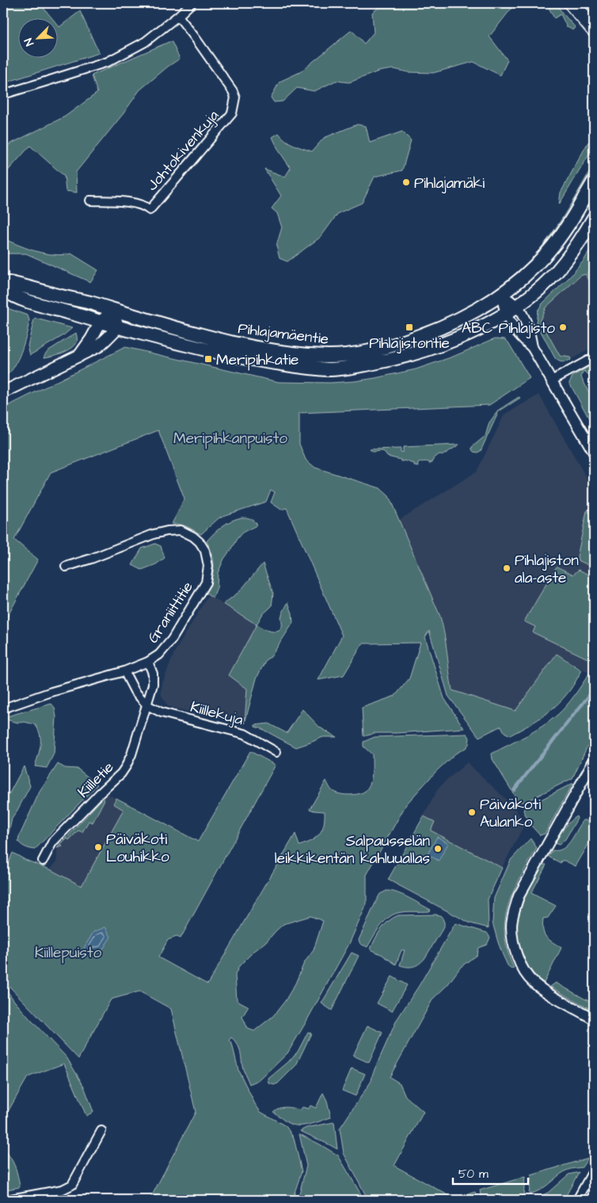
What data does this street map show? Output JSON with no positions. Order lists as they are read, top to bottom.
{
  "streets": {
    "main road": ["Pihlajamäentie"],
    "street": [
      "Johtokivenkuja",
      "Graniittitie",
      "Kiillekuja",
      "Kiilletie"
    ]
  },
  "crossings": [
    ["Graniittitie", "Kiilletie"],
    ["Kiillekuja", "Kiilletie"]
  ],
  "parks": ["Meripihkanpuisto", "Kiillepuisto"],
  "places": {
    "other": [
      "Pihlajamäki",
      "ABC Pihlajisto",
      "Pihlajiston ala-aste",
      "Päiväkoti Aulanko",
      "Päiväkoti Louhikko",
      "Salpausselän leikkikentän kahluuallas"
    ],
    "transit": ["Pihlajistontie", "Meripihkatie"]
  },
  "scale_bar": "50 m",
  "north": "bottom left"
}
